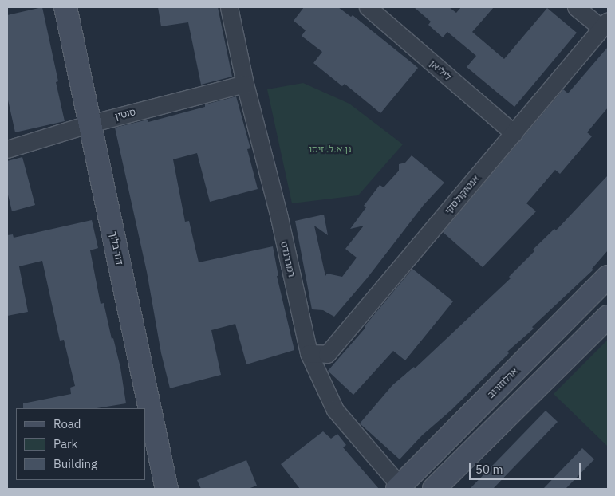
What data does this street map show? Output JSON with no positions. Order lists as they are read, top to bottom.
{
  "streets": {
    "street": [
      "ליליאן",
      "סוטין",
      "אנטוקולסקי",
      "דוד בלוך",
      "רמברנדט",
      "ארלוזורוב"
    ]
  },
  "crossings": [
    ["ליליאן", "אנטוקולסקי"],
    ["סוטין", "דוד בלוך"],
    ["סוטין", "רמברנדט"],
    ["אנטוקולסקי", "רמברנדט"],
    ["רמברנדט", "ארלוזורוב"]
  ],
  "parks": ["גן א.ל. זיסו"],
  "legend": ["Road", "Park", "Building"],
  "scale_bar": "50 m"
}
